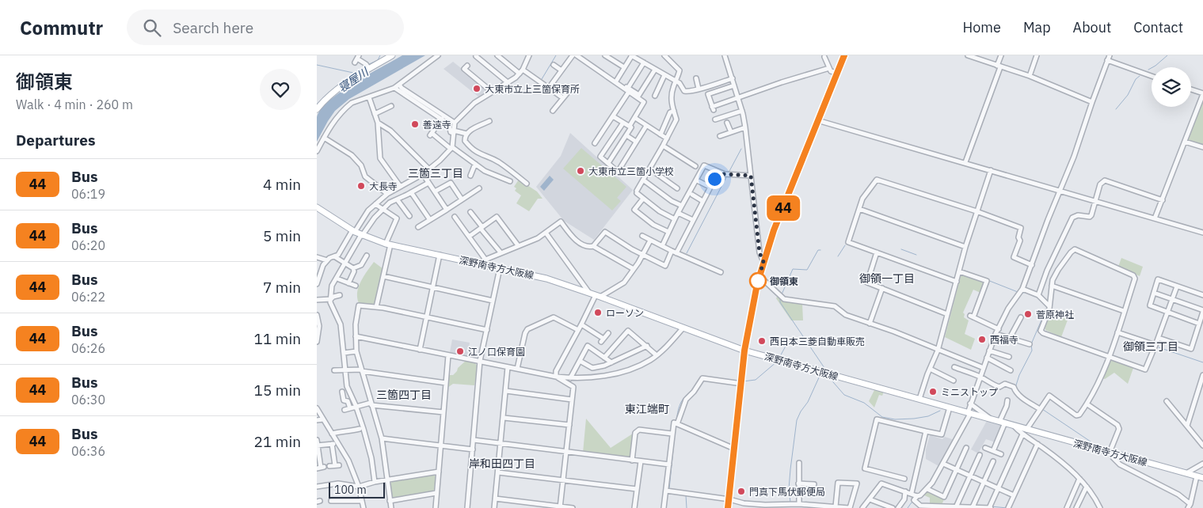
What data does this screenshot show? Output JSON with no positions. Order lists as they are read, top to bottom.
{
  "streets": {
    "main road": ["深野南寺方大阪線"]
  },
  "districts": [
    "三箇三丁目",
    "御領一丁目",
    "御領三丁目",
    "三箇四丁目",
    "東江端町",
    "岸和田四丁目"
  ],
  "water": ["寝屋川"],
  "places": [
    "大東市立上三箇保育所",
    "善遠寺",
    "大東市立三箇小学校",
    "大長寺",
    "御領東",
    "ローソン",
    "菅原神社",
    "西福寺",
    "西日本三菱自動車販売",
    "江ノ口保育園",
    "ミニストップ",
    "門真下馬伏郵便局"
  ],
  "lines": ["bus line 44"],
  "scale_bar": "100 m",
  "page": {
    "header": "Commutr",
    "search": "Search here",
    "nav": [
      "Home",
      "Map",
      "About",
      "Contact"
    ],
    "heading": [
      ["御領東", "Walk · 4 min · 260 m"],
      "Departures"
    ],
    "on_map": "44",
    "list": [
      {
        "mark": "44",
        "name": "Bus",
        "note": "06:19",
        "value": "4 min"
      },
      {
        "mark": "44",
        "name": "Bus",
        "note": "06:20",
        "value": "5 min"
      },
      {
        "mark": "44",
        "name": "Bus",
        "note": "06:22",
        "value": "7 min"
      },
      {
        "mark": "44",
        "name": "Bus",
        "note": "06:26",
        "value": "11 min"
      },
      {
        "mark": "44",
        "name": "Bus",
        "note": "06:30",
        "value": "15 min"
      },
      {
        "mark": "44",
        "name": "Bus",
        "note": "06:36",
        "value": "21 min"
      }
    ],
    "scale": "100 m"
  }
}
